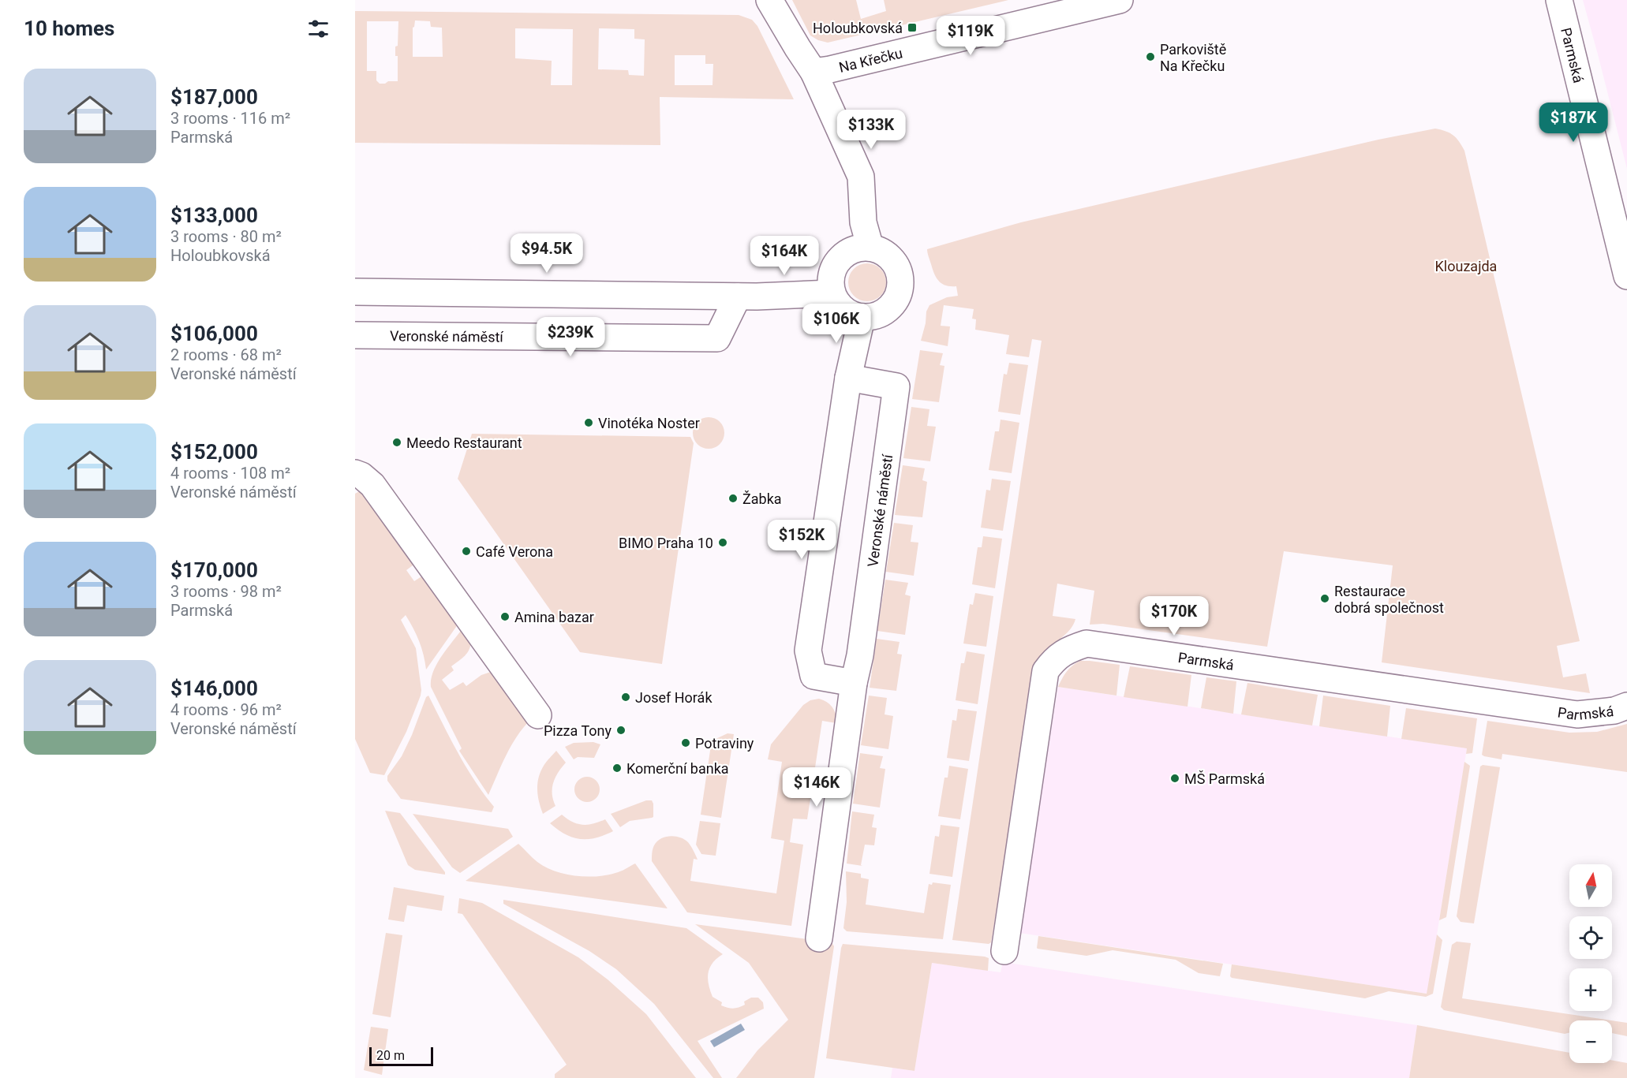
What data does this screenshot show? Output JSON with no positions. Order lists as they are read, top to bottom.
{
  "streets": {
    "street": ["Parmská", "Na Křečku", "Veronské náměstí"]
  },
  "parks": ["Klouzajda"],
  "places": {
    "transit": ["Holoubkovská"],
    "other": [
      "Parkoviště Na Křečku",
      "Vinotéka Noster",
      "Meedo Restaurant",
      "Žabka",
      "BIMO Praha 10",
      "Café Verona",
      "Restaurace dobrá společnost",
      "Amina bazar",
      "Josef Horák",
      "Pizza Tony",
      "Potraviny",
      "Komerční banka",
      "MŠ Parmská"
    ]
  },
  "scale_bar": "20 m",
  "north": "top",
  "page": {
    "heading": "10 homes",
    "price": [
      "$119K",
      "$187K",
      "$133K",
      "$94.5K",
      "$164K",
      "$106K",
      "$239K",
      "$152K",
      "$170K",
      "$146K"
    ],
    "list": [
      {
        "name": "$187,000",
        "note": "3 rooms · 116 m² · Parmská"
      },
      {
        "name": "$133,000",
        "note": "3 rooms · 80 m² · Holoubkovská"
      },
      {
        "name": "$106,000",
        "note": "2 rooms · 68 m² · Veronské náměstí"
      },
      {
        "name": "$152,000",
        "note": "4 rooms · 108 m² · Veronské náměstí"
      },
      {
        "name": "$170,000",
        "note": "3 rooms · 98 m² · Parmská"
      },
      {
        "name": "$146,000",
        "note": "4 rooms · 96 m² · Veronské náměstí"
      }
    ],
    "map_buttons": ["+", "−"],
    "scale": "20 m"
  }
}
